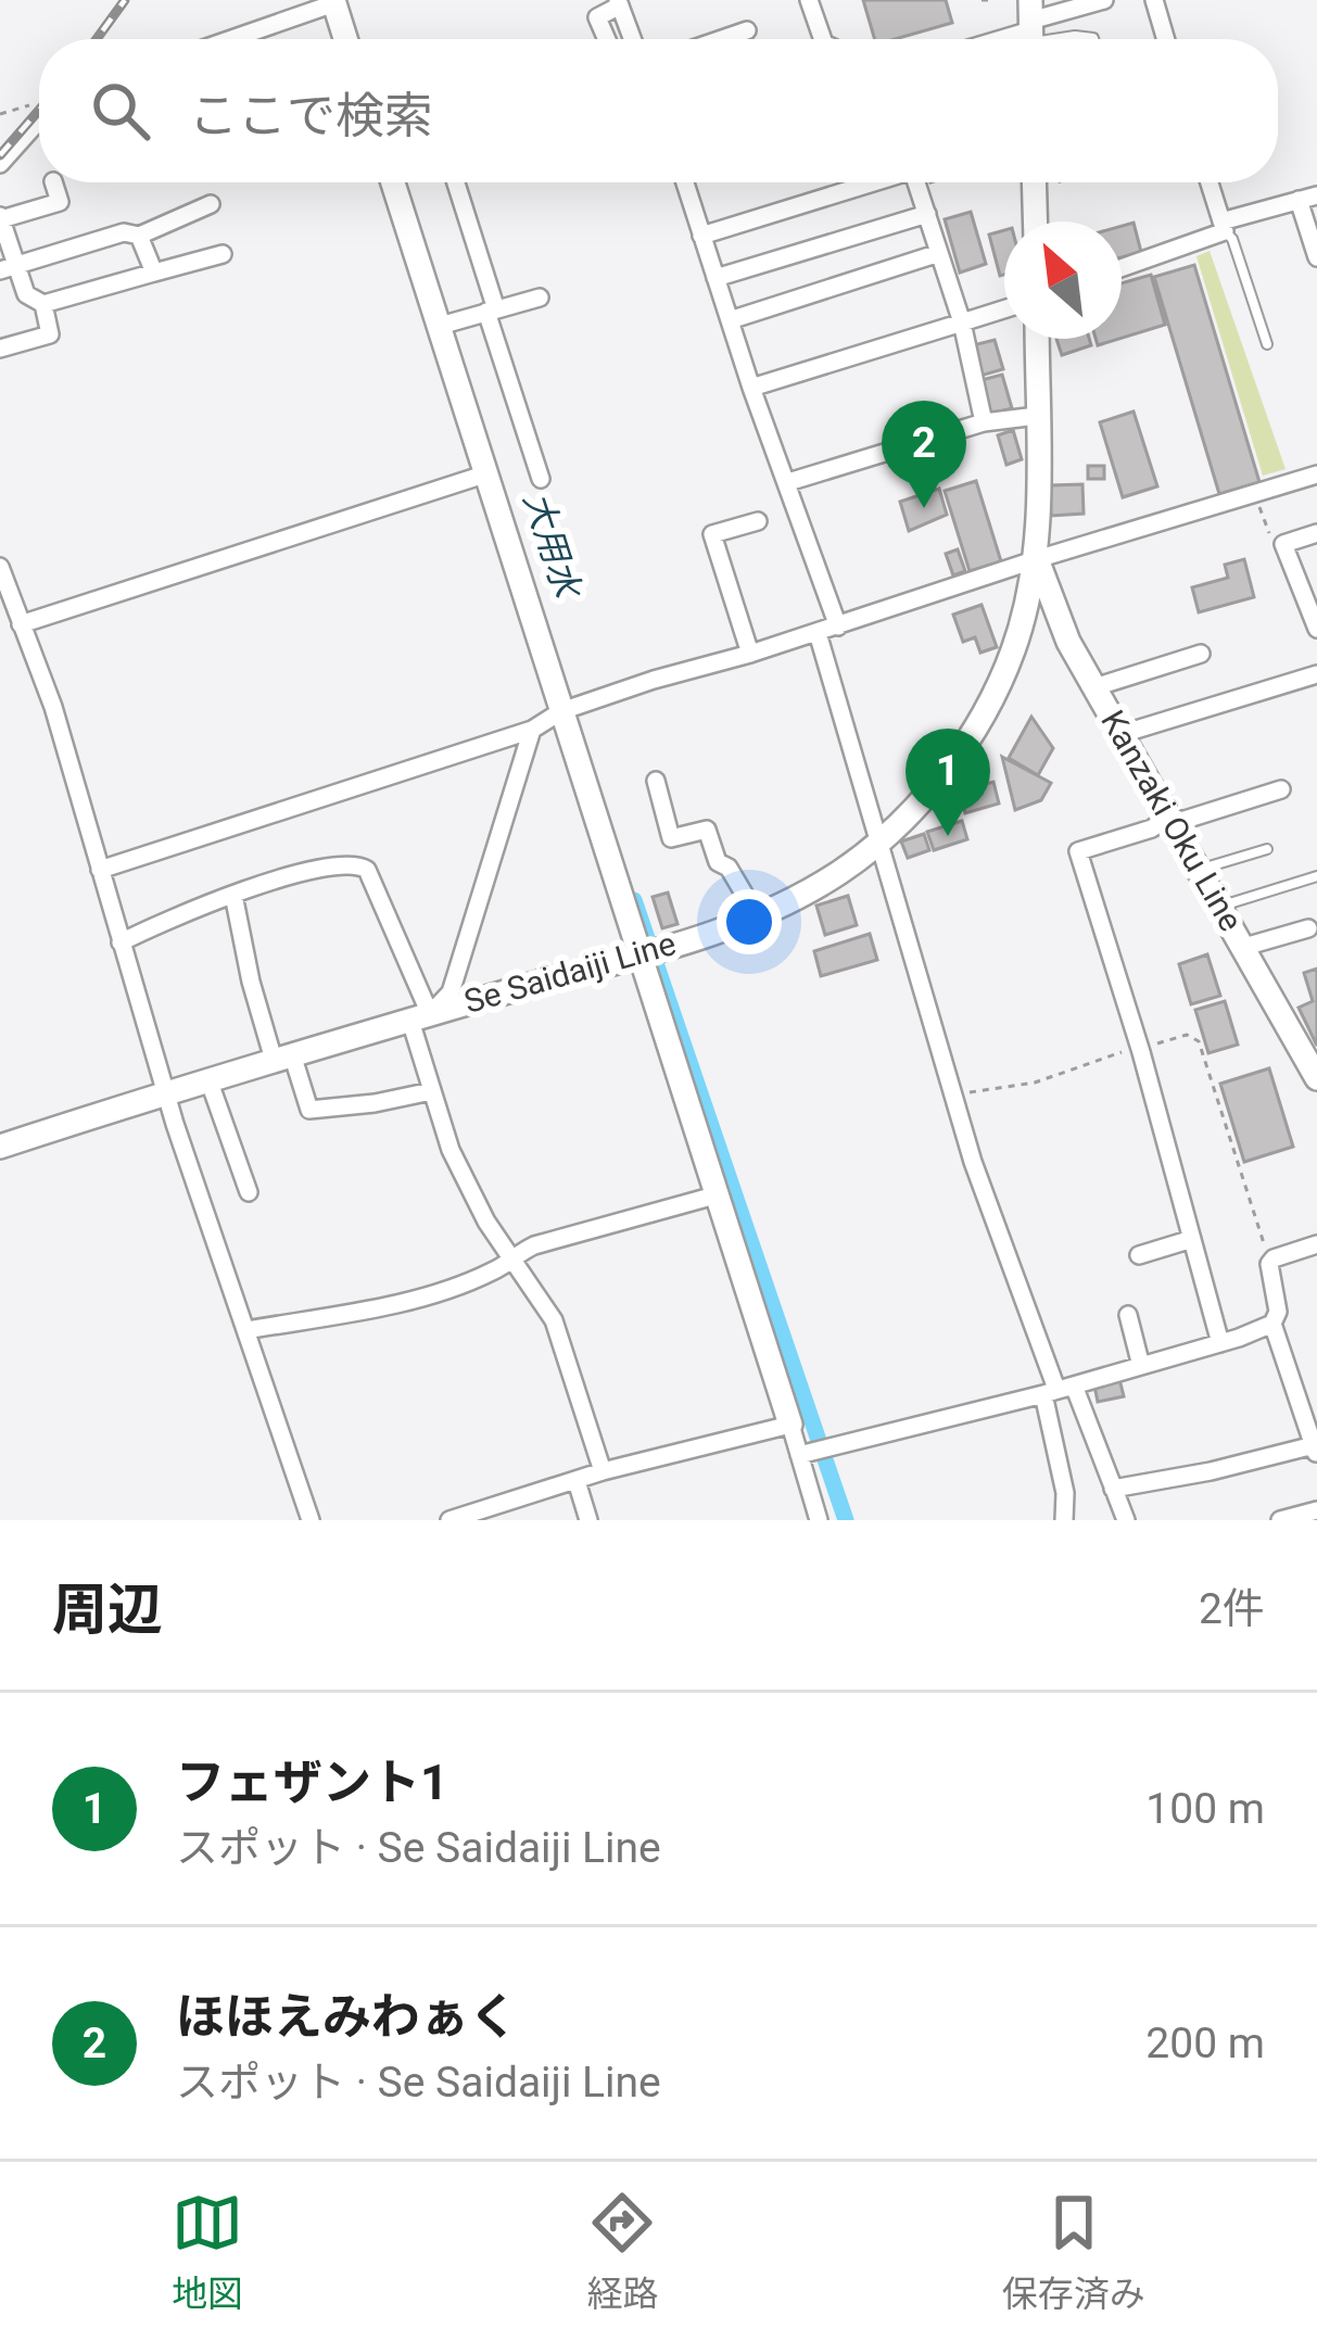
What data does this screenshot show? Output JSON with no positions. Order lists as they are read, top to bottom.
{
  "streets": {
    "main road": ["Kanzaki Oku Line", "Se Saidaiji Line"]
  },
  "crossings": [
    ["Kanzaki Oku Line", "Se Saidaiji Line"]
  ],
  "water": ["大用水"],
  "north": "top left",
  "page": {
    "search": "ここで検索",
    "pins": ["2", "1"],
    "heading": ["周辺", "2件"],
    "list": [
      {
        "mark": "1",
        "name": "フェザント1",
        "note": "スポット · Se Saidaiji Line",
        "value": "100 m"
      },
      {
        "mark": "2",
        "name": "ほほえみわぁく",
        "note": "スポット · Se Saidaiji Line",
        "value": "200 m"
      }
    ],
    "nav": ["地図", "経路", "保存済み"]
  }
}
